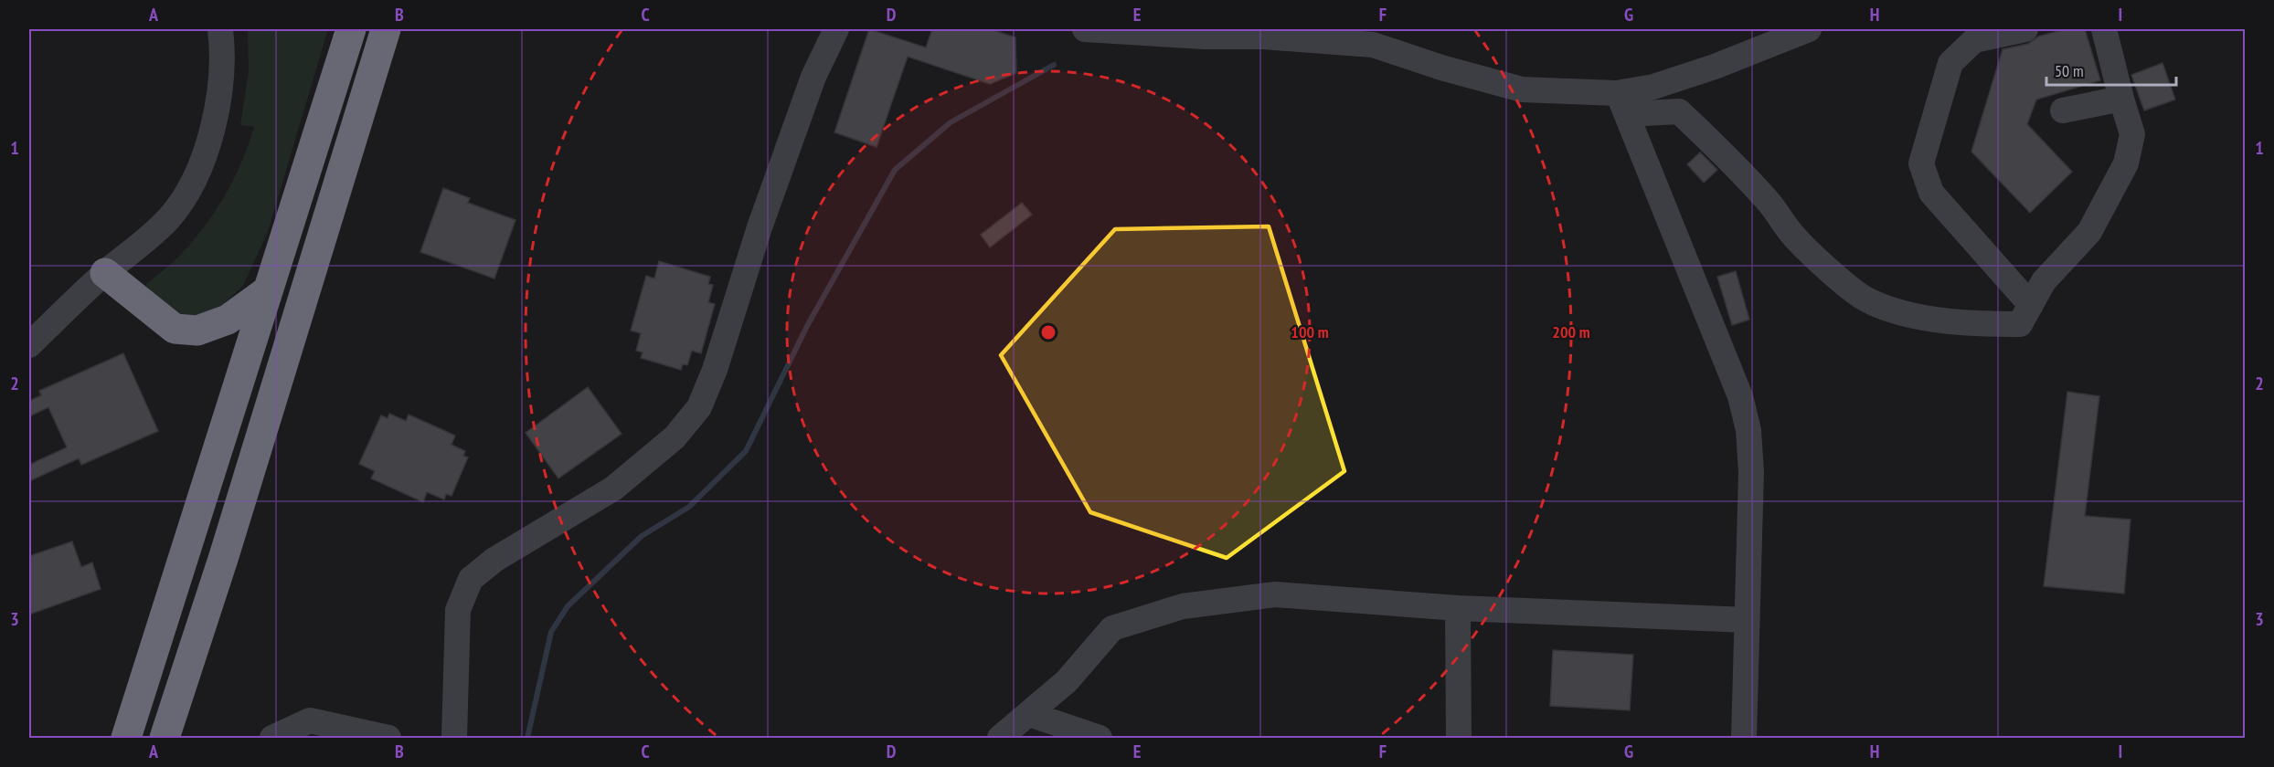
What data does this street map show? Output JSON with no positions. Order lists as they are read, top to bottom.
{
  "scale_bar": "50 m",
  "grid": {
    "columns": [
      "A",
      "B",
      "C",
      "D",
      "E",
      "F",
      "G",
      "H",
      "I"
    ],
    "rows": ["1", "2", "3"]
  },
  "rings": ["100 m", "200 m"]
}
